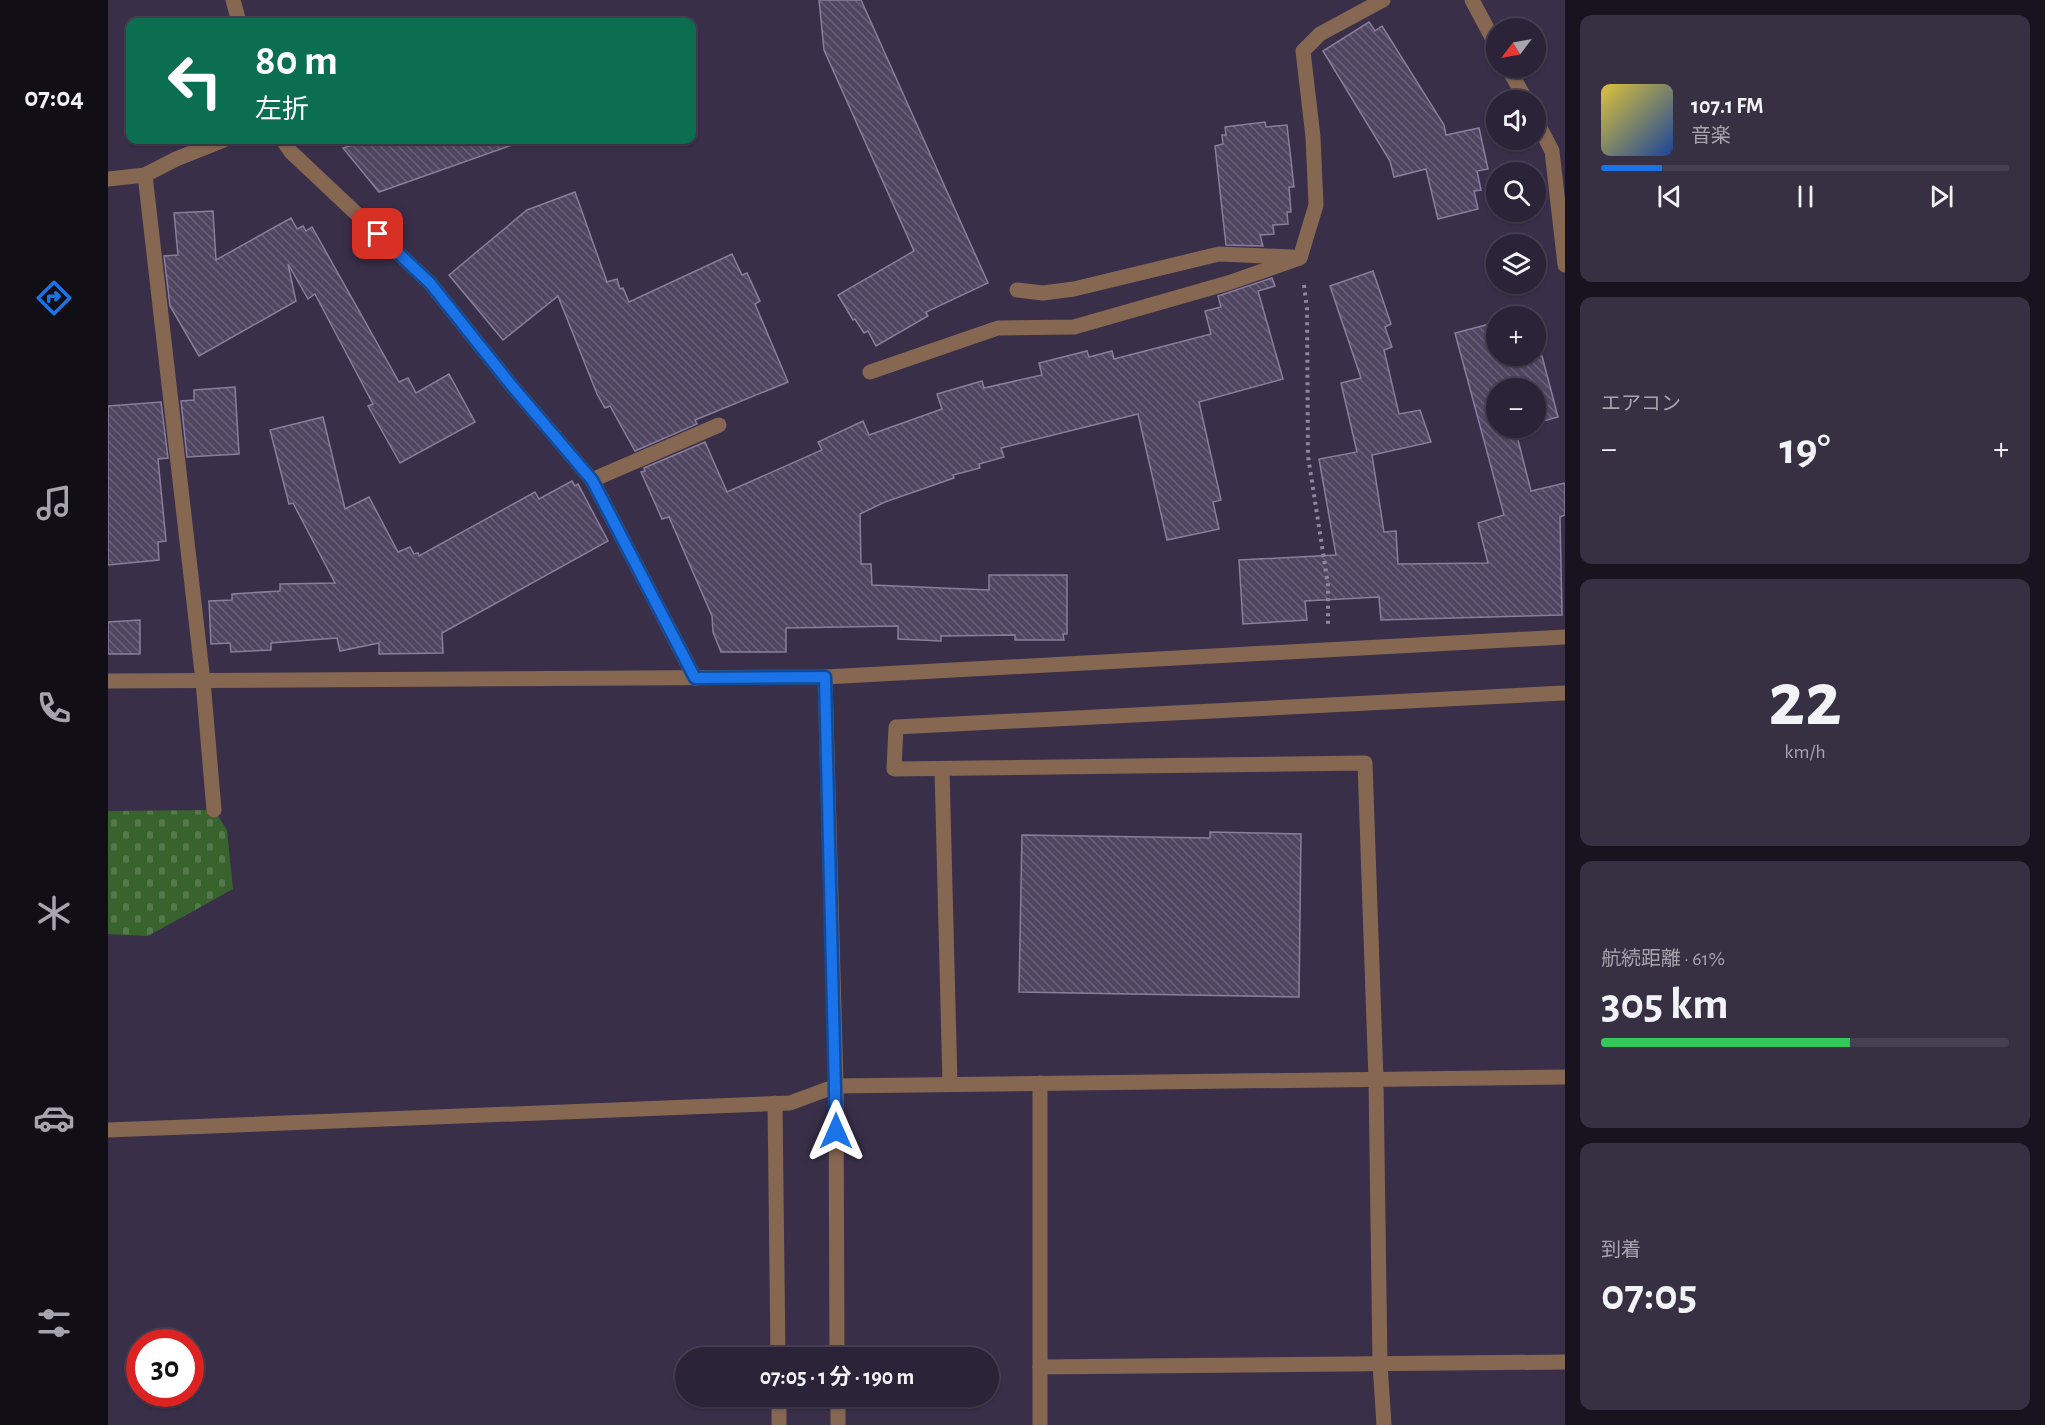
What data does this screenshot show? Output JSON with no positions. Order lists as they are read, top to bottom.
{
  "north": "bottom left",
  "page": {
    "tabs": "07:04",
    "map_buttons": ["+", "−"],
    "turn": ["80 m", "左折"],
    "song": ["107.1 FM", "音楽"],
    "tile": [
      "エアコン",
      ["22", "km/h"],
      ["航続距離 · 61%", "305 km"],
      ["到着", "07:05"]
    ],
    "heat": ["−", "19°", "+"],
    "limit": "30",
    "trip": "07:05 · 1 分 · 190 m"
  }
}
